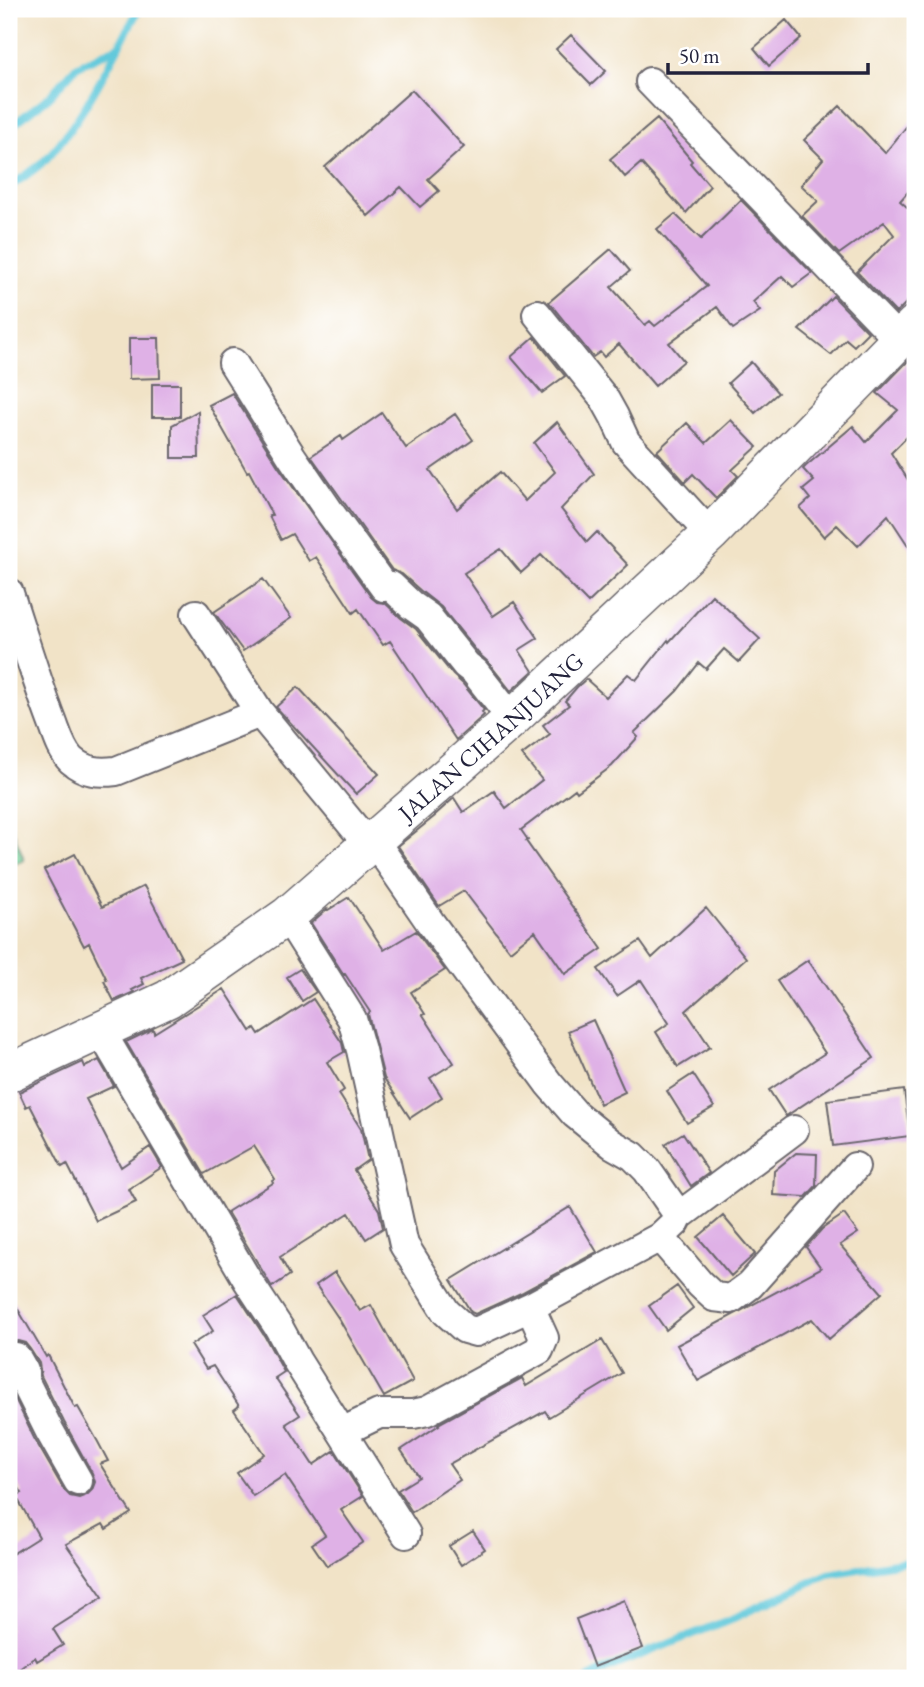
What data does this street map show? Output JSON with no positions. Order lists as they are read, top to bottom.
{
  "streets": {
    "main road": ["JALAN CIHANJUANG"]
  },
  "scale_bar": "50 m"
}
